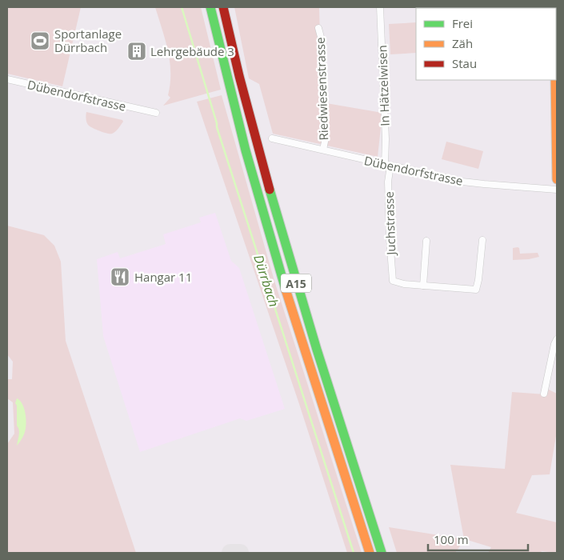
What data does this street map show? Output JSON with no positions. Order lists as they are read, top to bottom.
{
  "streets": {
    "main road": ["A15"],
    "street": [
      "In Hätzelwisen",
      "Riedwiesenstrasse",
      "Dübendorfstrasse",
      "Juchstrasse"
    ]
  },
  "crossings": [
    ["In Hätzelwisen", "Dübendorfstrasse"],
    ["In Hätzelwisen", "Juchstrasse"],
    ["Riedwiesenstrasse", "Dübendorfstrasse"],
    ["Dübendorfstrasse", "Juchstrasse"]
  ],
  "water": ["Dürrbach"],
  "places": {
    "sports": ["Sportanlage Dürrbach"],
    "building": ["Lehrgebäude 3"],
    "restaurant": ["Hangar 11"]
  },
  "legend": ["Frei", "Zäh", "Stau"],
  "scale_bar": "100 m"
}
